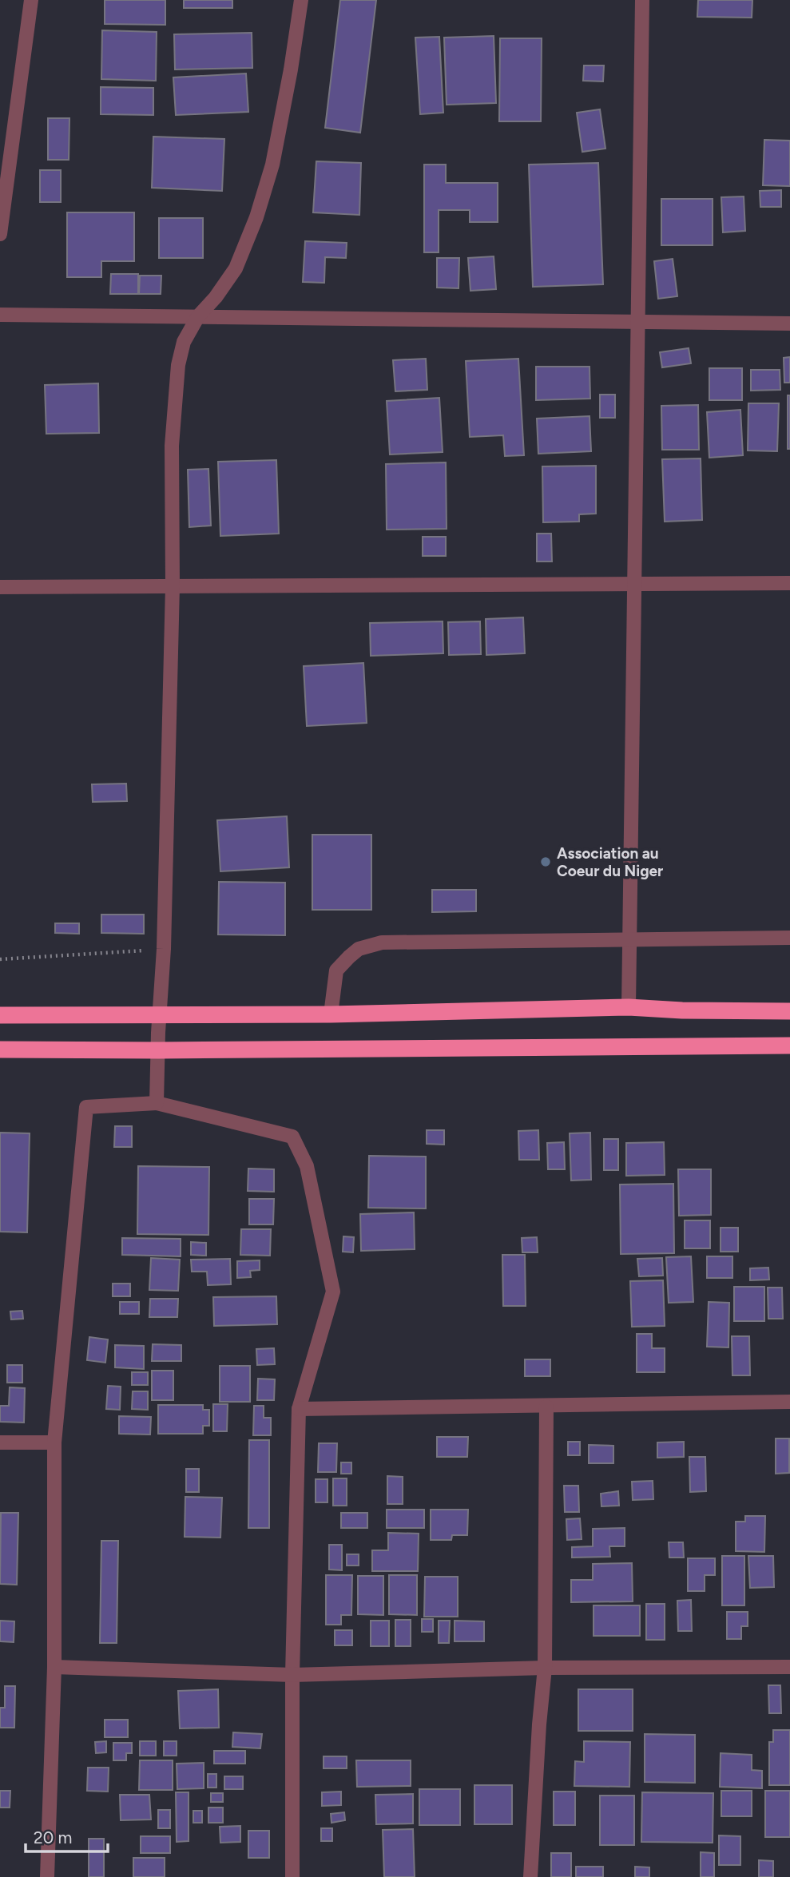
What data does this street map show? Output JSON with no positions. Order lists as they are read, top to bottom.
{
  "places": ["Association au Coeur du Niger"],
  "scale_bar": "20 m"
}
